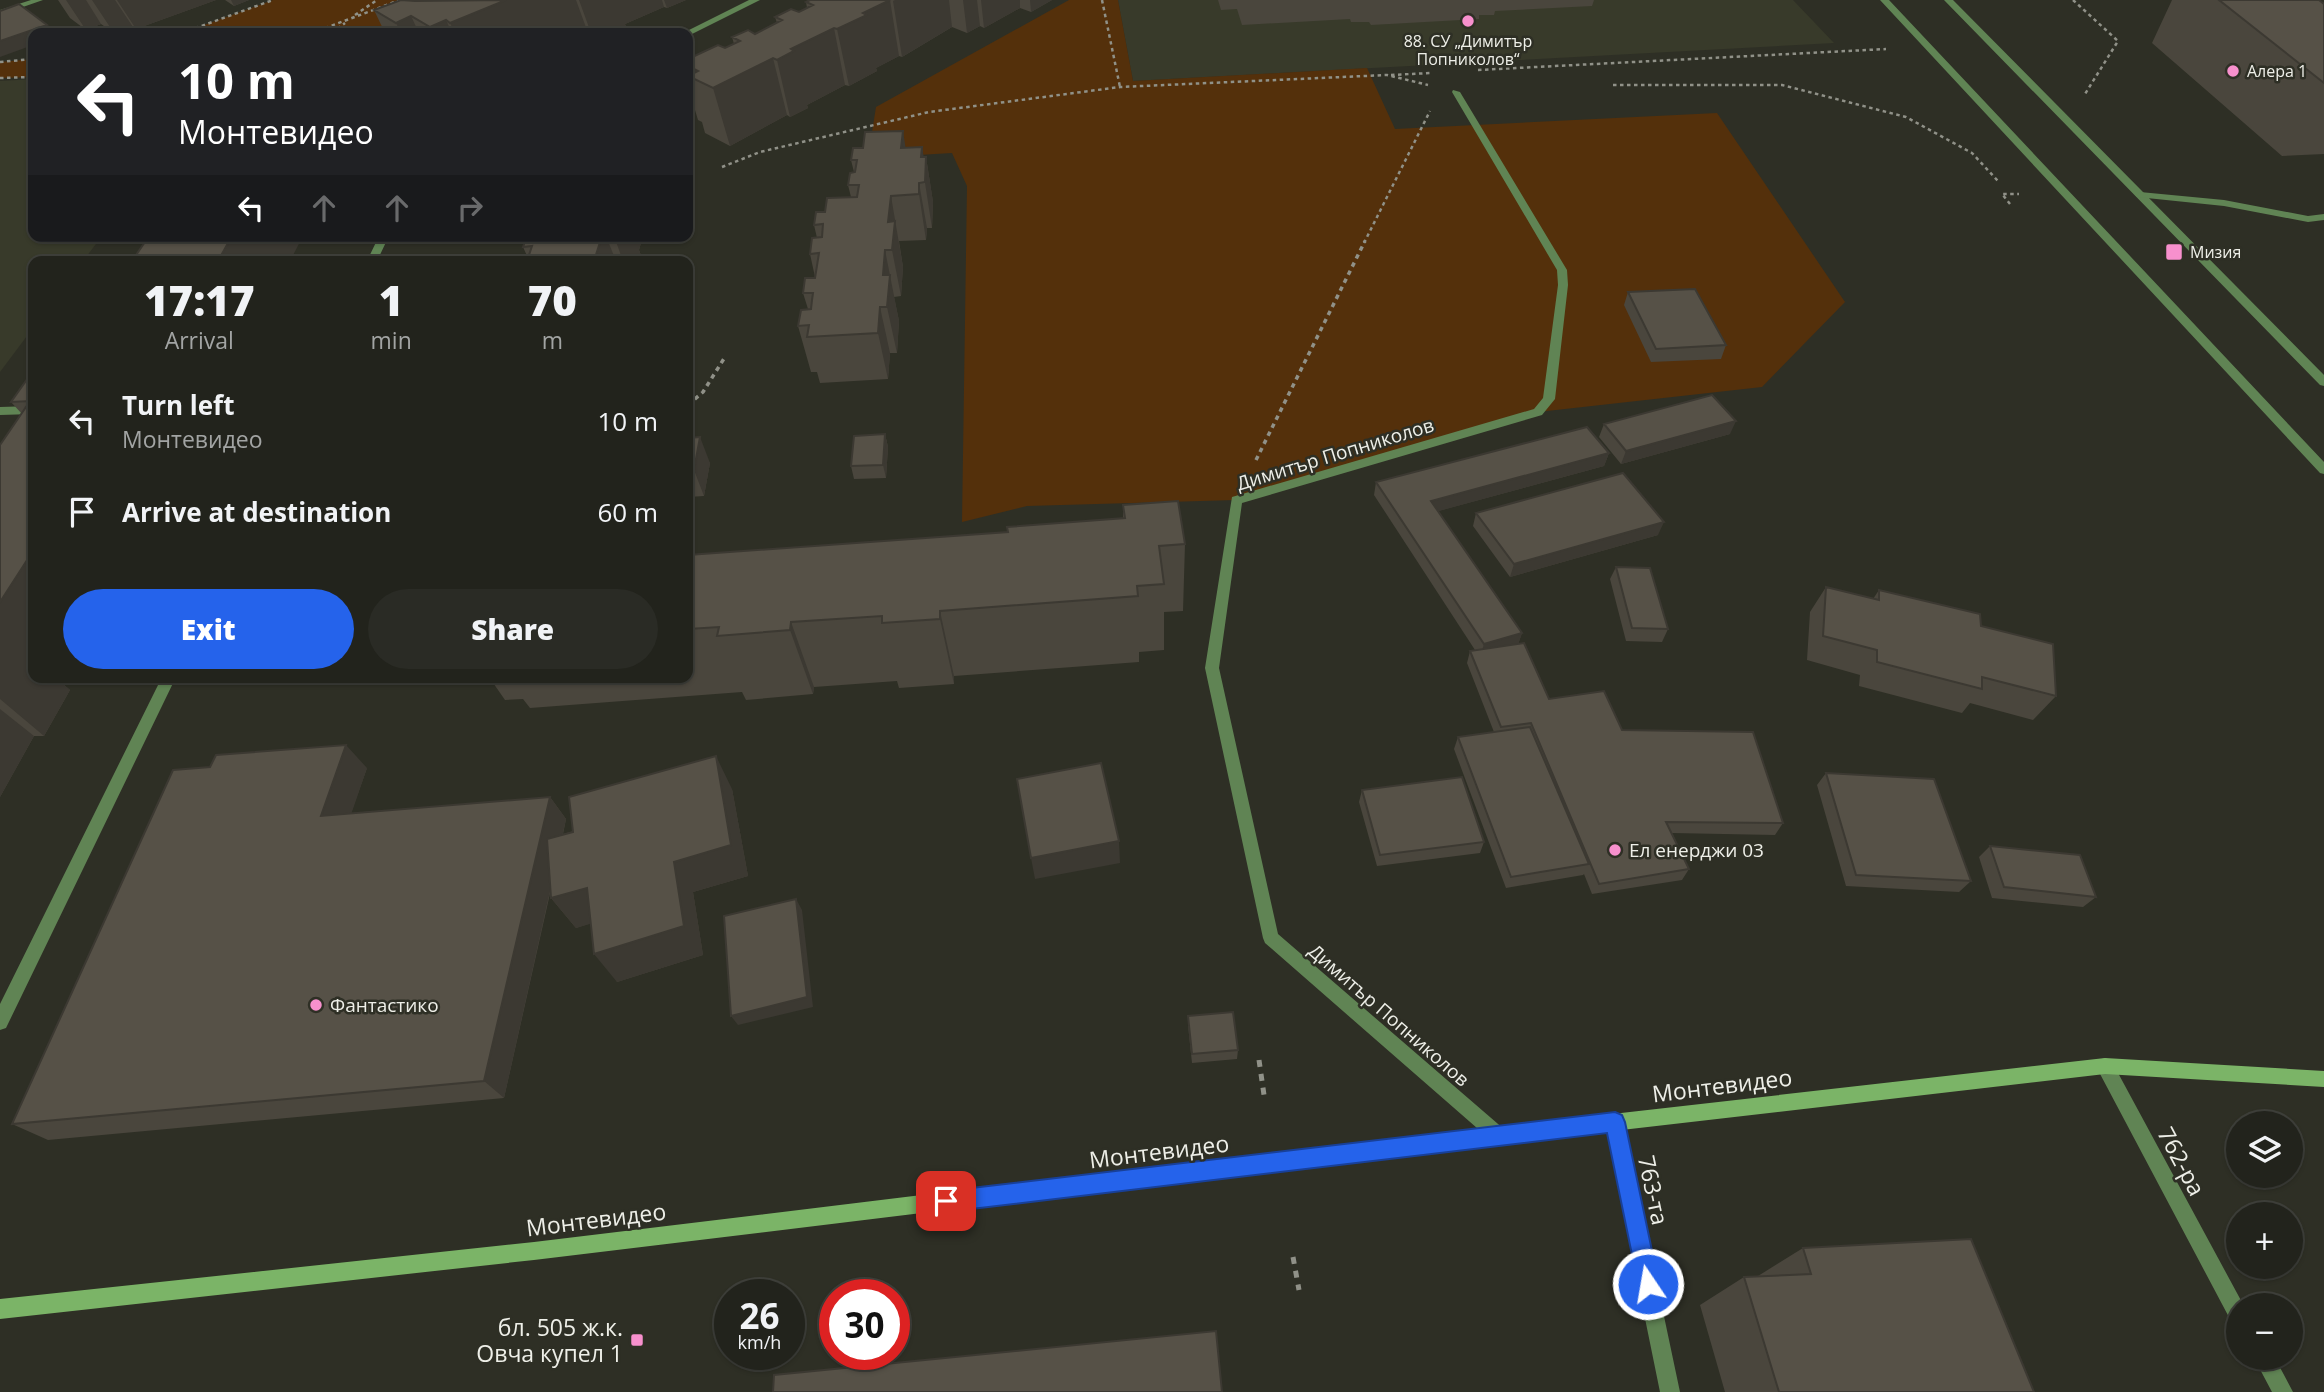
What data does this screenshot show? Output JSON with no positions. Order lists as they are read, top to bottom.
{
  "streets": {
    "street": [
      "Димитър Попниколов",
      "Монтевидео",
      "762-ра",
      "763-та"
    ]
  },
  "crossings": [
    ["Димитър Попниколов", "Монтевидео"],
    ["Монтевидео", "762-ра"],
    ["Монтевидео", "763-та"]
  ],
  "places": {
    "other": [
      "88. СУ „Димитър Попниколов“",
      "Алера 1",
      "Ел енерджи 03",
      "Фантастико"
    ],
    "transit": ["Мизия", "бл. 505 ж.к. Овча купел 1"]
  },
  "page": {
    "turn": ["10 m", "Монтевидео"],
    "eta": [
      "17:17",
      "Arrival",
      "1",
      "min",
      "70",
      "m"
    ],
    "list": [
      {
        "name": "Turn left",
        "note": "Монтевидео",
        "value": "10 m"
      },
      {
        "name": "Arrive at destination",
        "value": "60 m"
      }
    ],
    "buttons": ["Exit", "Share"],
    "map_buttons": ["+", "−"],
    "speed": "26 km/h",
    "limit": "30"
  }
}
